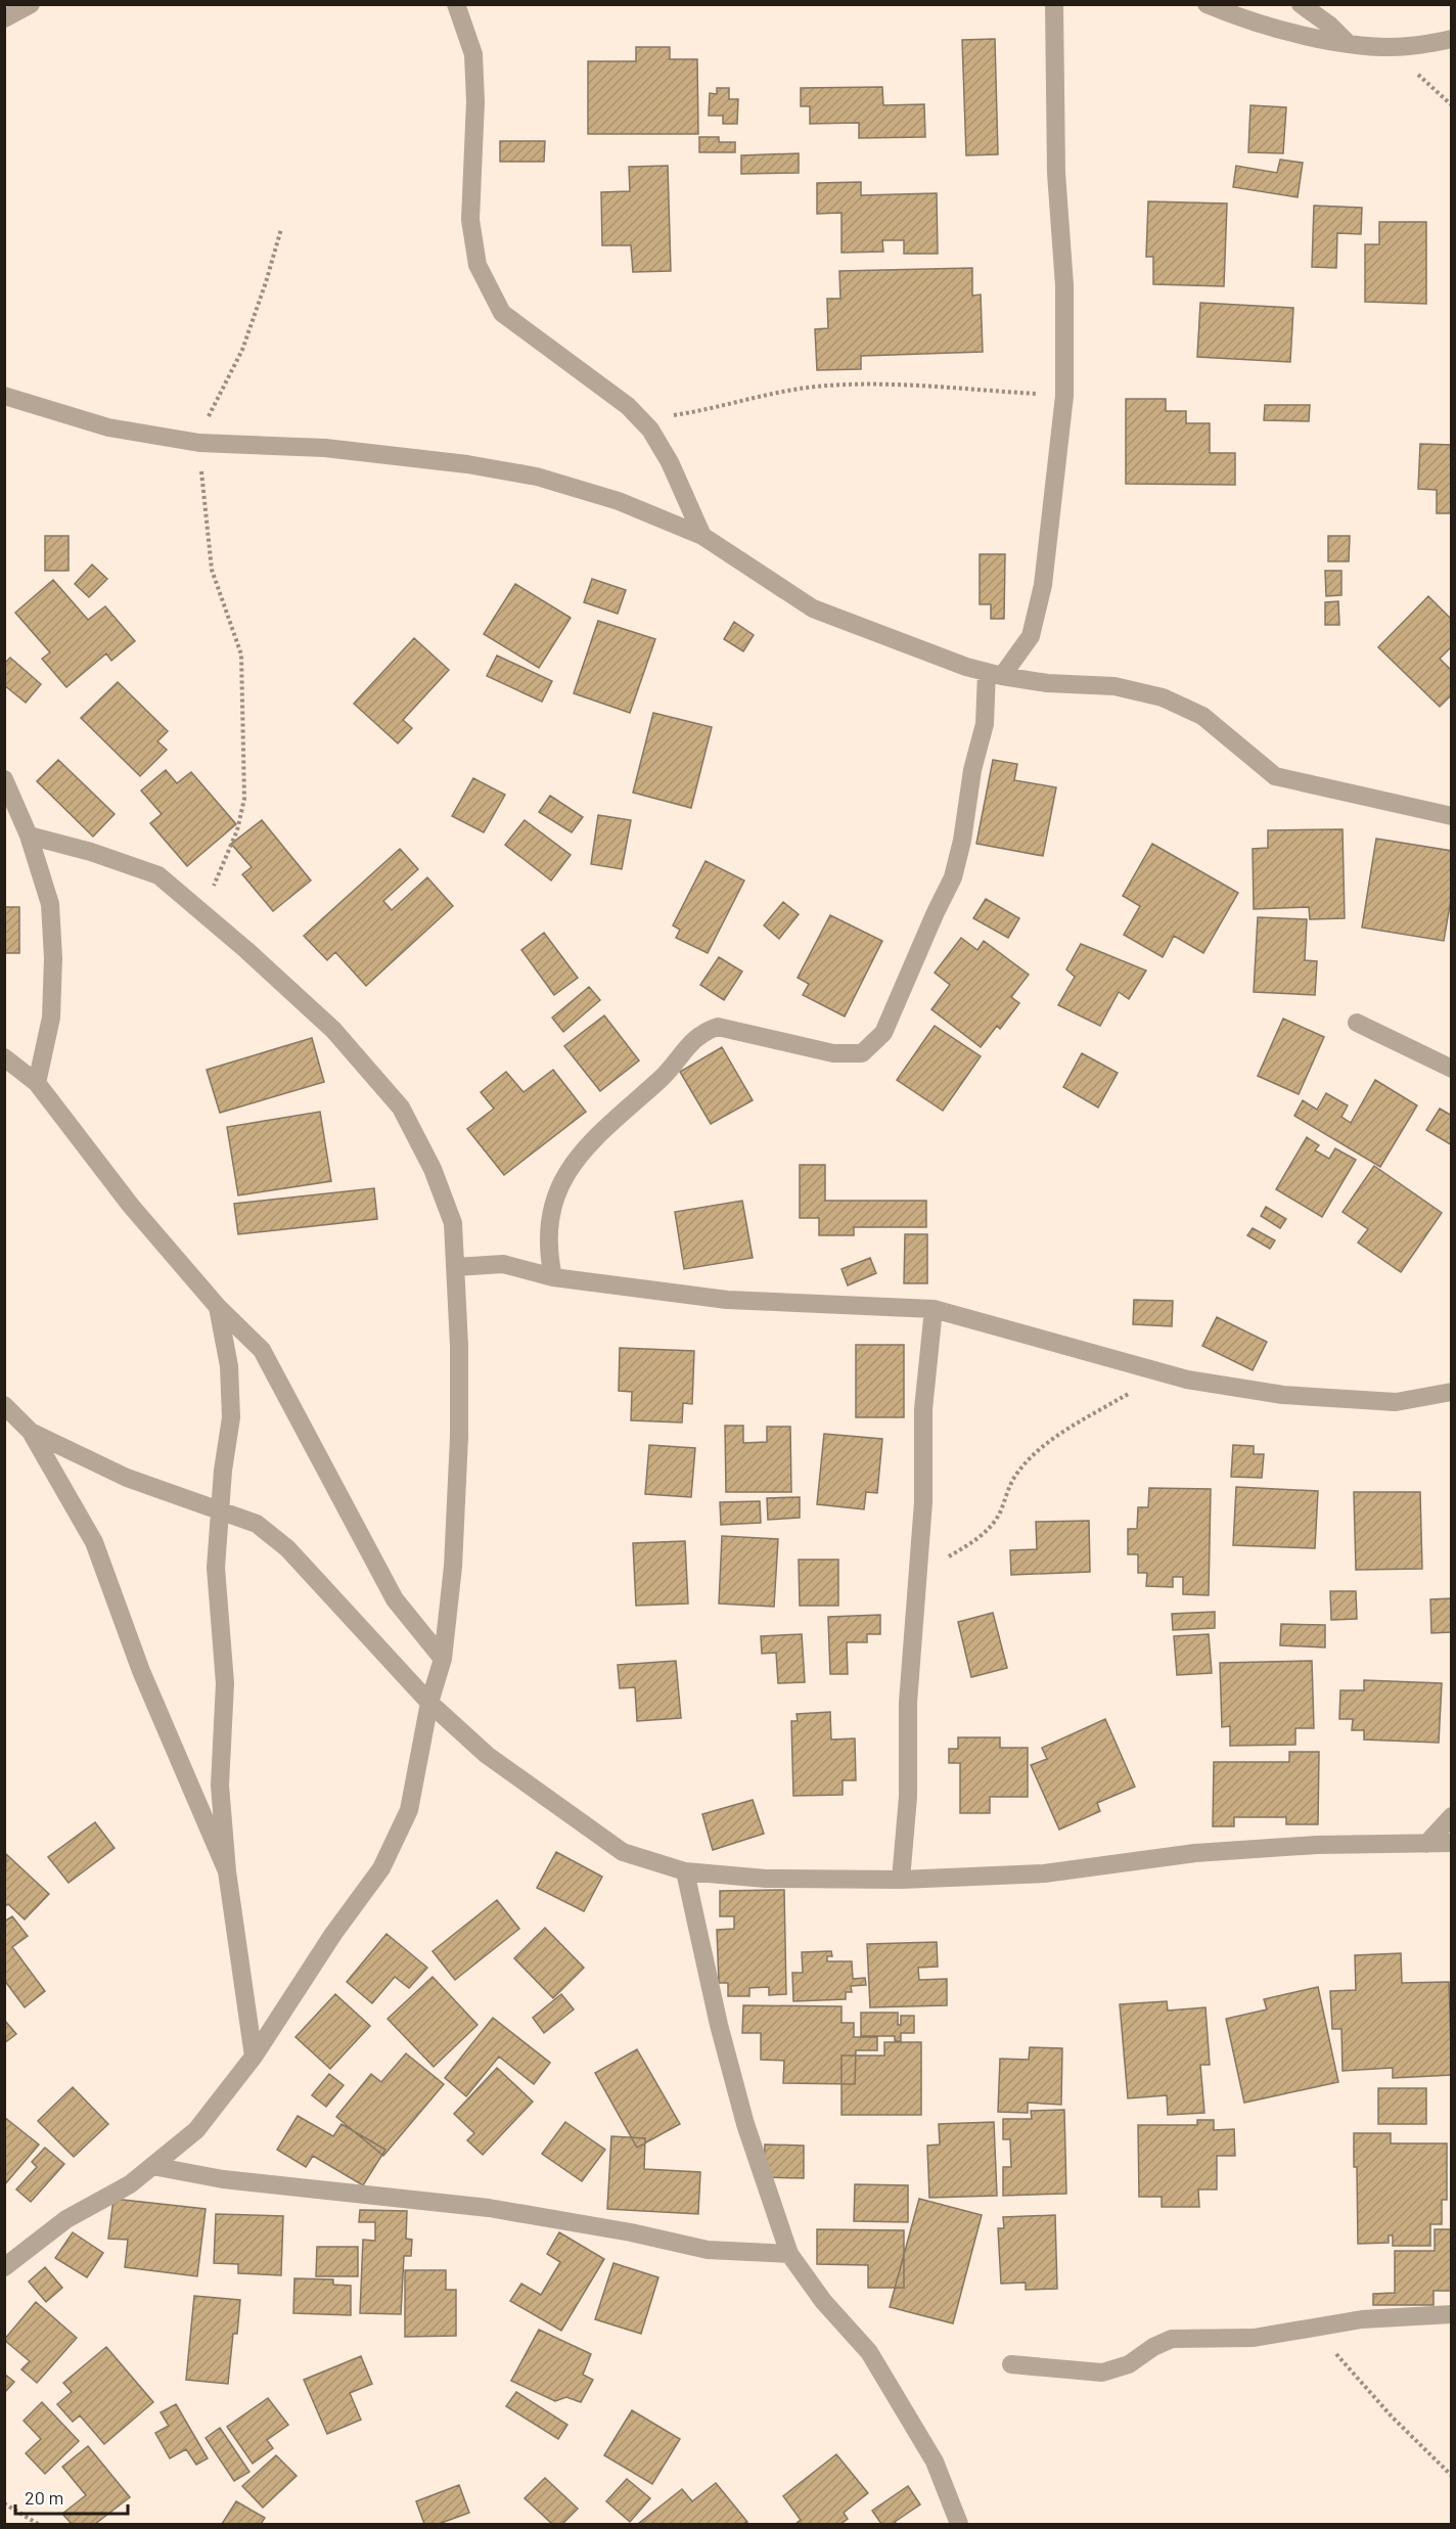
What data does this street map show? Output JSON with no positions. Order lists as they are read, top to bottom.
{
  "scale_bar": "20 m"
}
